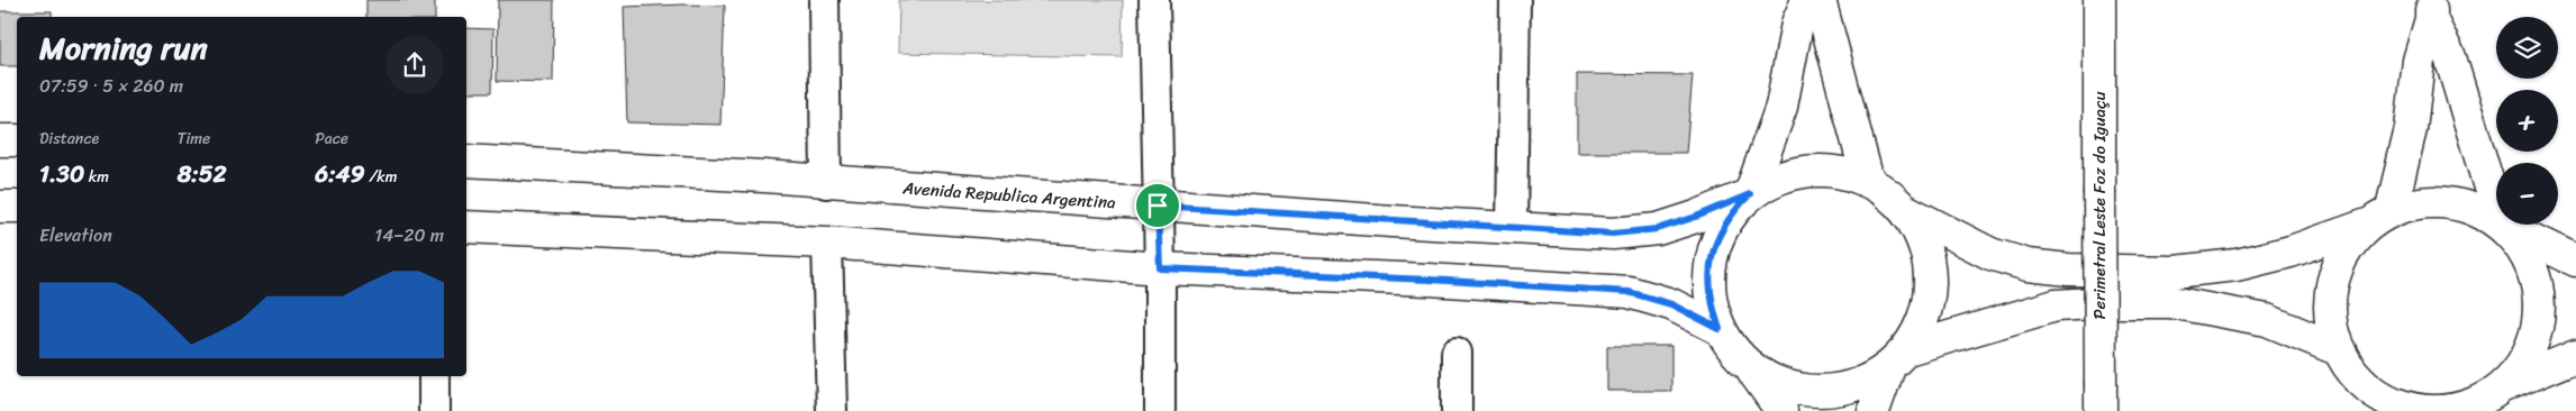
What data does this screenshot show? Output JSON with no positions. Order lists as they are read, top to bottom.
{
  "streets": {
    "main road": ["Avenida Republica Argentina", "Perimetral Leste Foz do Iguaçu"]
  },
  "page": {
    "map_buttons": ["+", "−"],
    "heading": ["Morning run", "07:59 · 5 × 260 m"],
    "stats": [
      ["Distance", "1.30 km"],
      ["Time", "8:52"],
      ["Pace", "6:49 /km"]
    ],
    "chart": ["Elevation", "14–20 m"]
  }
}
